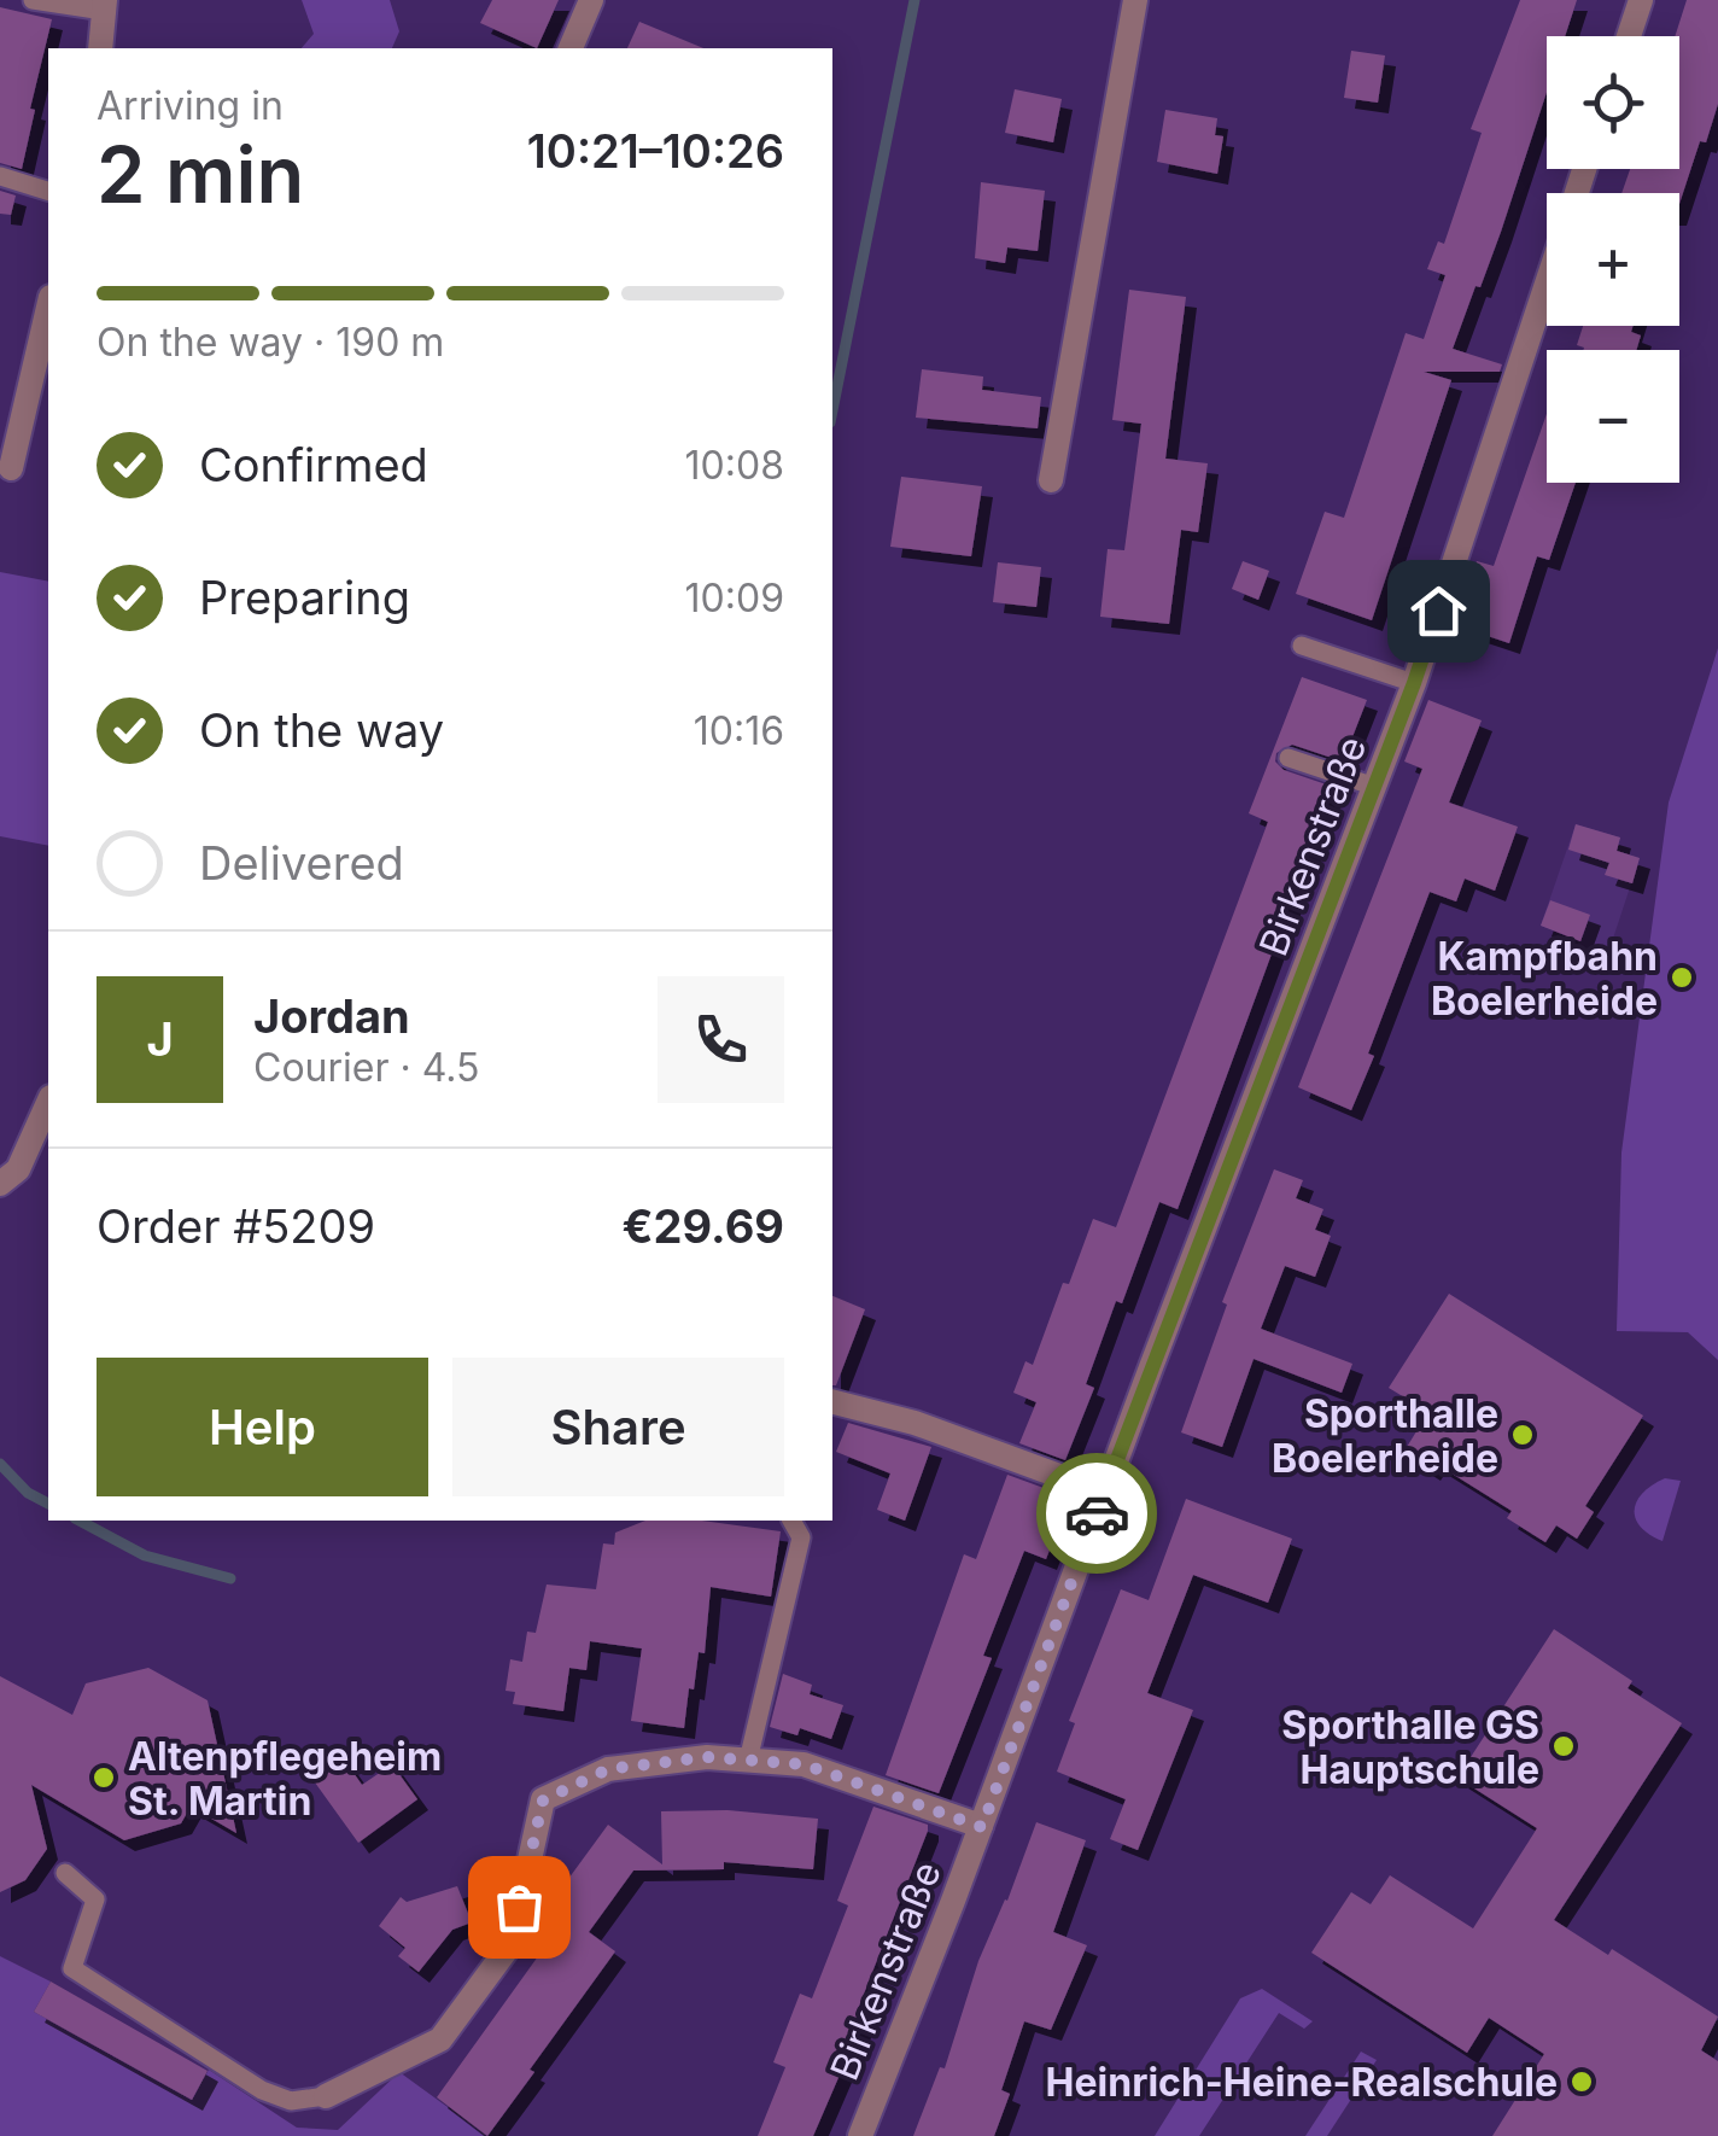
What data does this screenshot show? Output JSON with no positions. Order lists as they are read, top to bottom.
{
  "streets": {
    "street": ["Birkenstraße"]
  },
  "places": [
    "Kampfbahn Boelerheide",
    "Sporthalle Boelerheide",
    "Sporthalle GS Hauptschule",
    "Altenpflegeheim St. Martin",
    "Heinrich-Heine-Realschule"
  ],
  "page": {
    "map_buttons": ["+", "−"],
    "heading": ["2 min", "Arriving in", "10:21–10:26"],
    "panel": [
      "Jordan",
      "Courier · 4.5",
      "Order #5209",
      "€29.69"
    ],
    "bar": "On the way · 190 m",
    "list": [
      ["Confirmed", "10:08"],
      ["Preparing", "10:09"],
      ["On the way", "10:16"],
      "Delivered"
    ],
    "round": "J",
    "buttons": ["Help", "Share"]
  }
}
